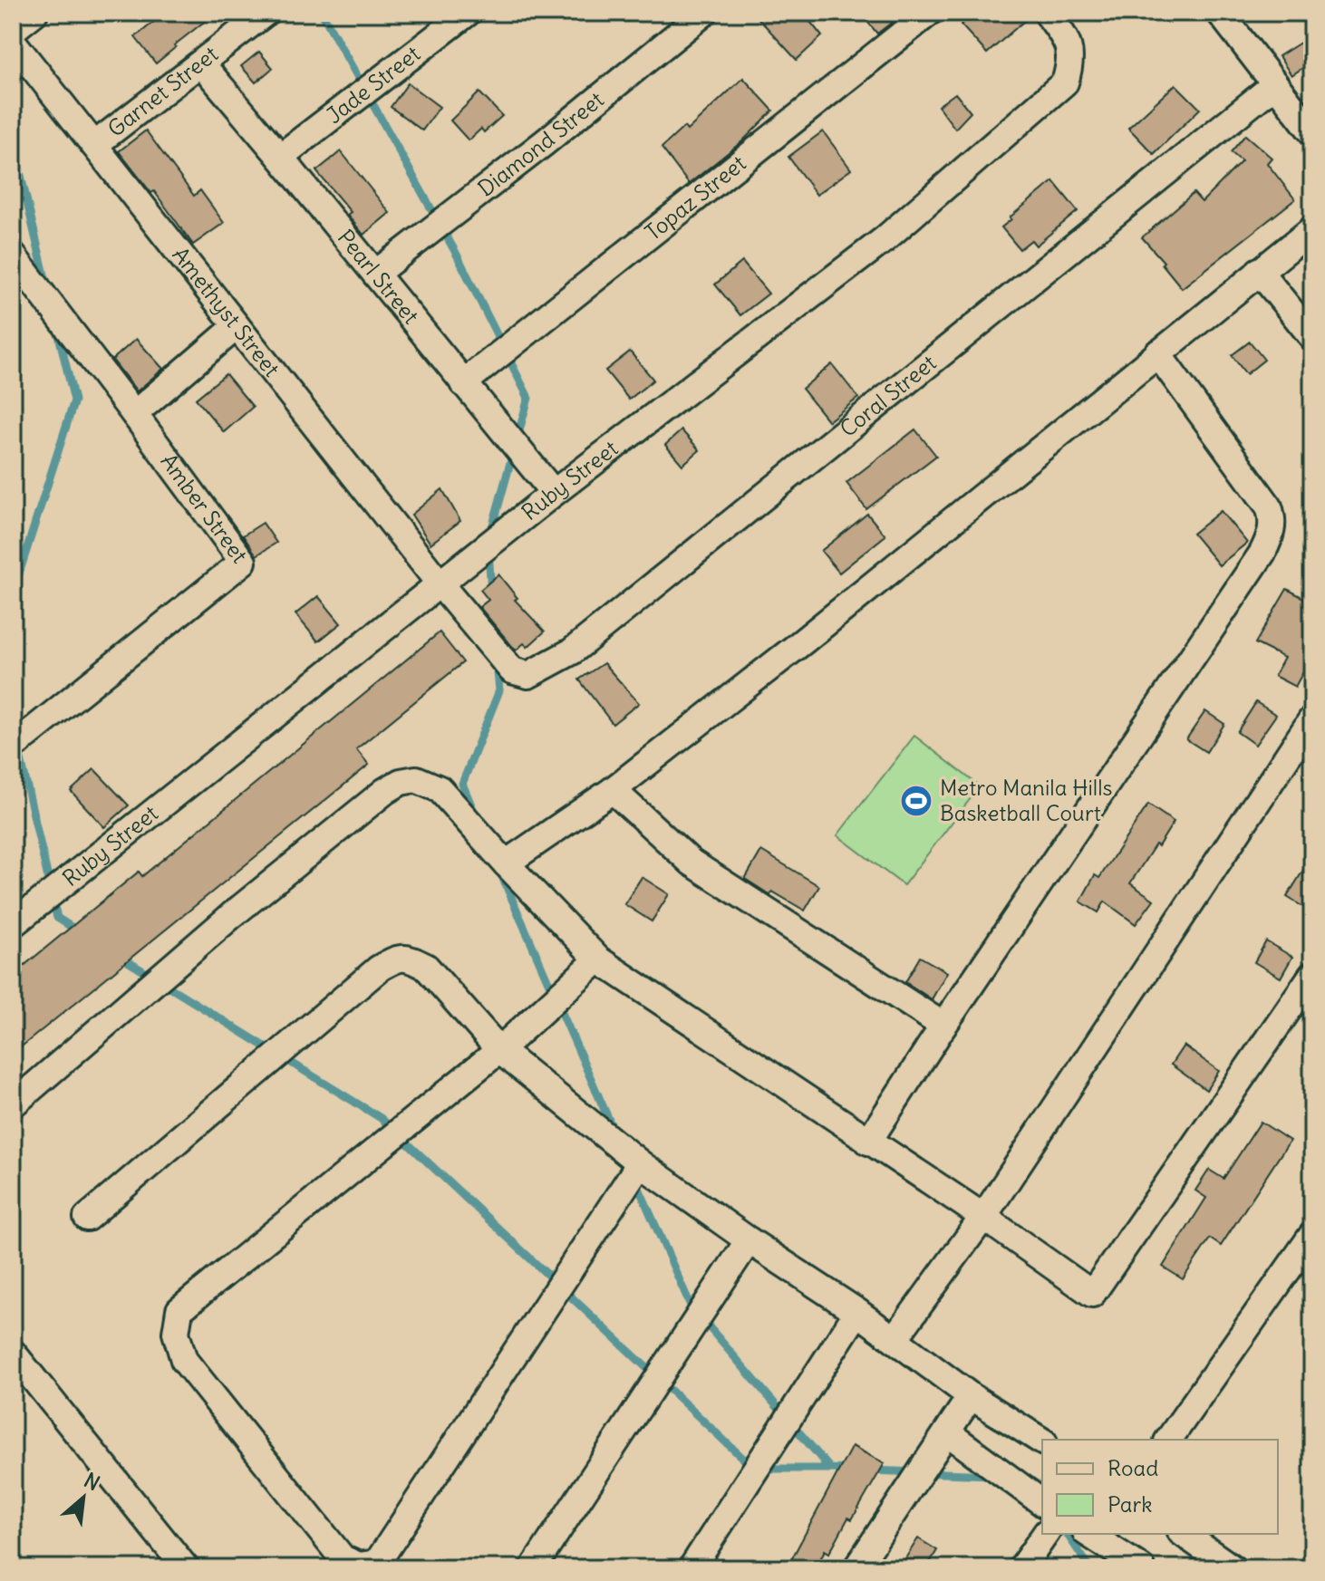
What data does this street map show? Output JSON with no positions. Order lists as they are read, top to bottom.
{
  "streets": {
    "street": [
      "Jade Street",
      "Garnet Street",
      "Diamond Street",
      "Topaz Street",
      "Pearl Street",
      "Amethyst Street",
      "Coral Street",
      "Ruby Street",
      "Amber Street"
    ]
  },
  "crossings": [
    ["Jade Street", "Pearl Street"],
    ["Garnet Street", "Pearl Street"],
    ["Garnet Street", "Amethyst Street"],
    ["Diamond Street", "Pearl Street"],
    ["Topaz Street", "Pearl Street"],
    ["Pearl Street", "Ruby Street"],
    ["Amethyst Street", "Coral Street"],
    ["Amethyst Street", "Ruby Street"],
    ["Coral Street", "Ruby Street"]
  ],
  "places": {
    "sports": ["Metro Manila Hills Basketball Court"]
  },
  "legend": ["Road", "Park"],
  "north": "top right"
}
